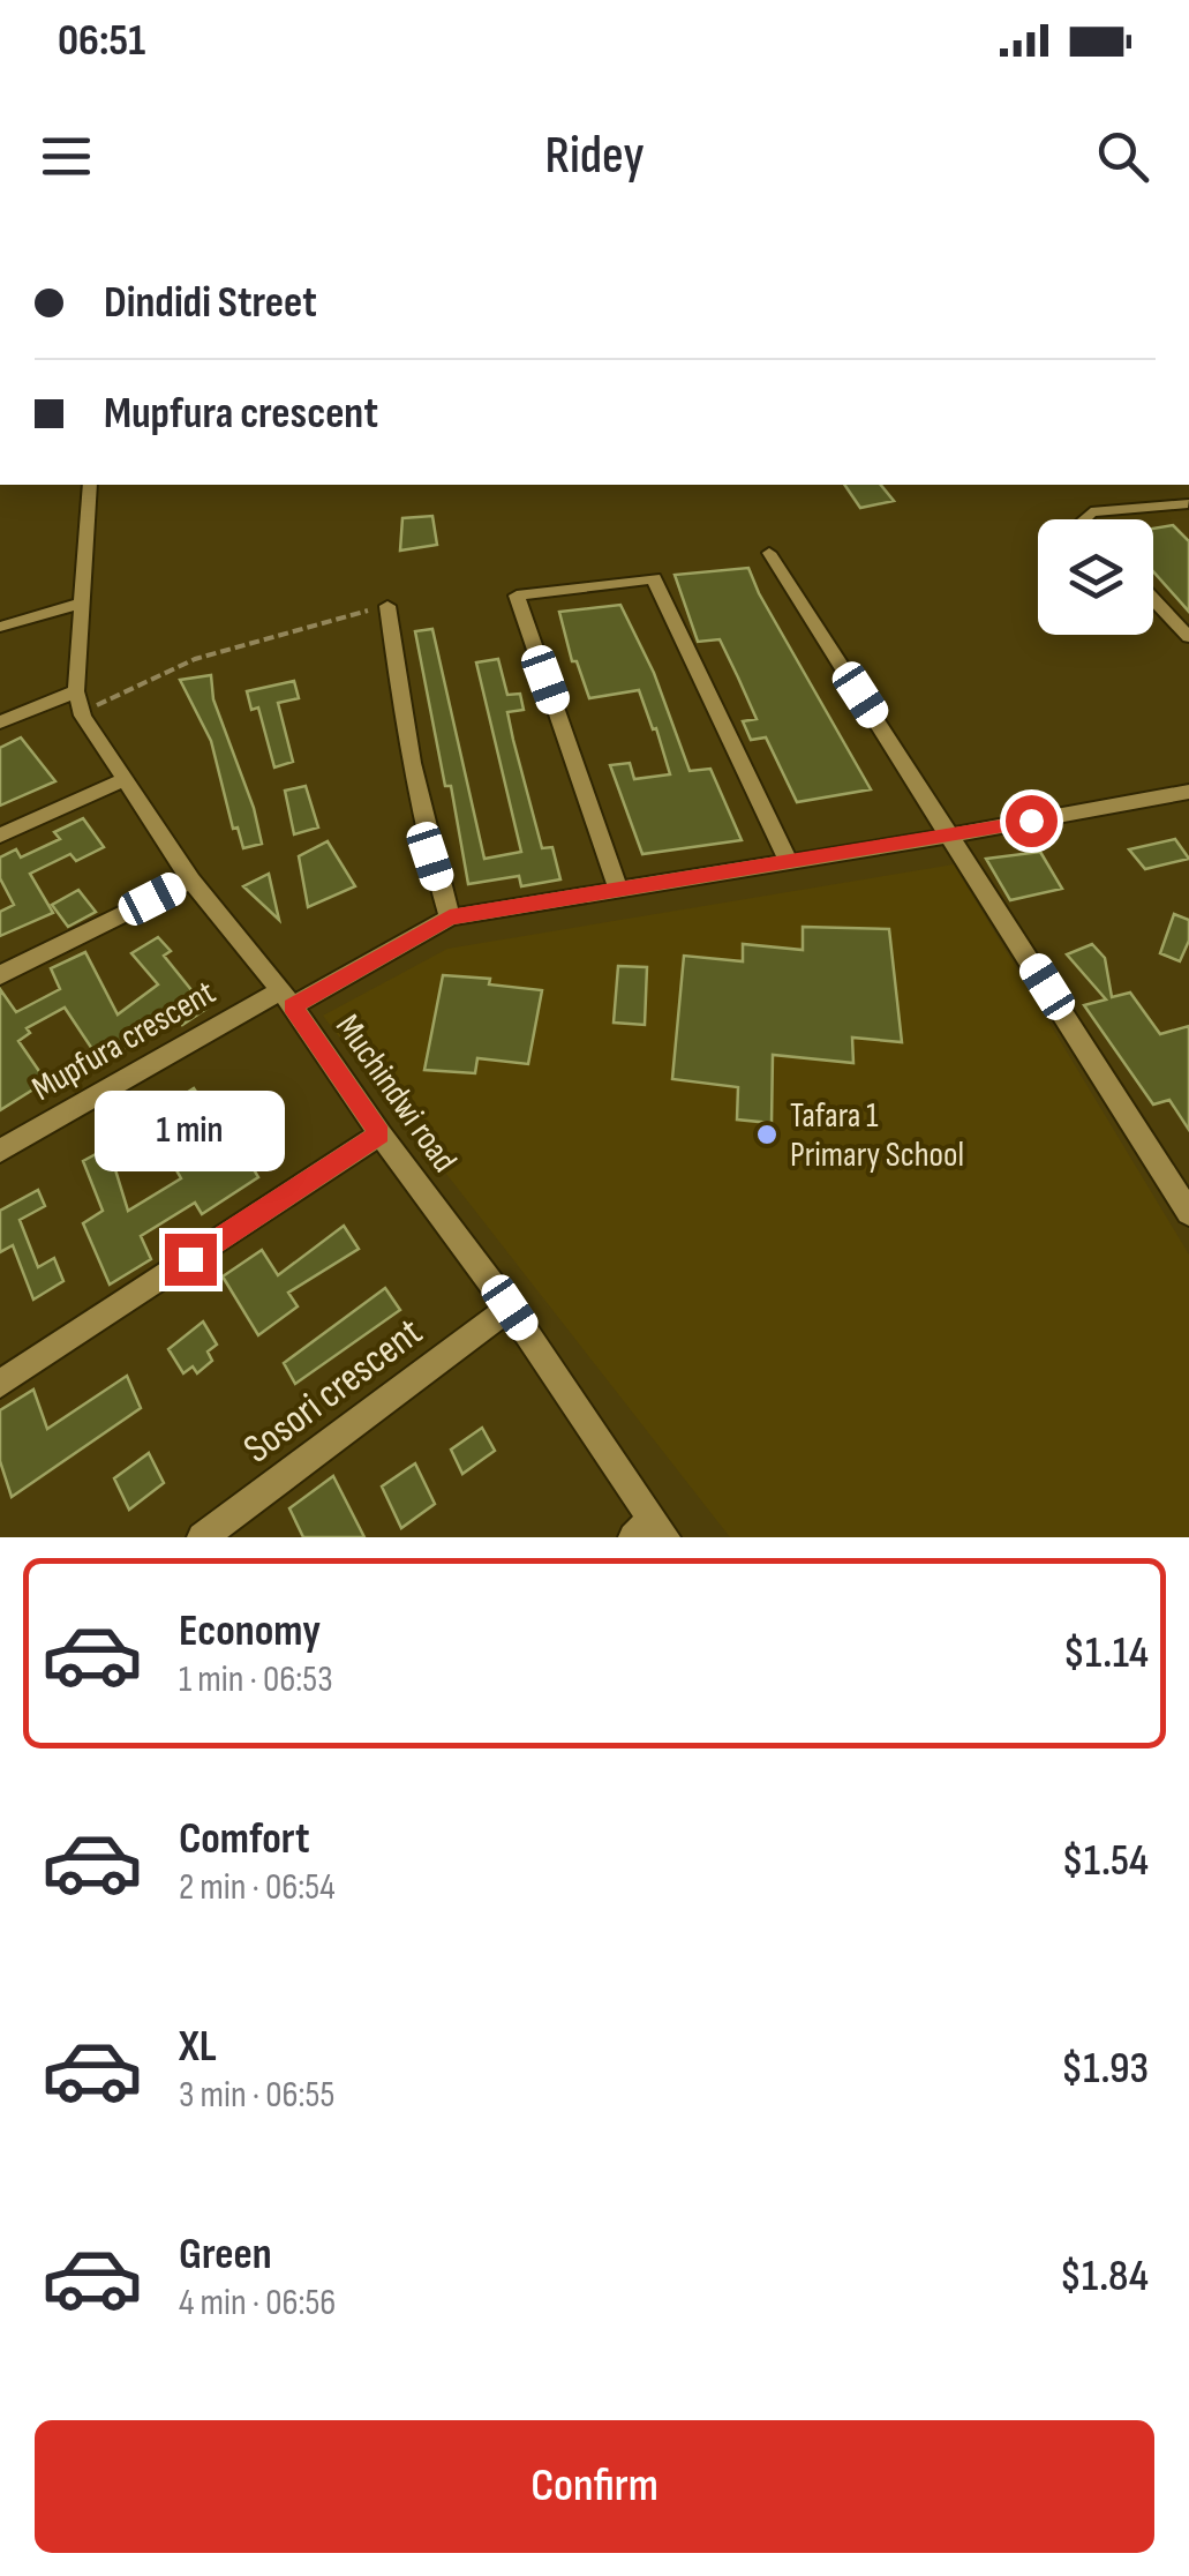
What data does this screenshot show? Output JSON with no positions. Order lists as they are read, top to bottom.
{
  "streets": {
    "street": ["Mupfura crescent", "Muchindwi road", "Sosori crescent"]
  },
  "crossings": [
    ["Mupfura crescent", "Muchindwi road"],
    ["Muchindwi road", "Sosori crescent"]
  ],
  "places": ["Tafara 1 Primary School"],
  "page": {
    "status": "06:51",
    "header": "Ridey",
    "banner": ["Dindidi Street", "Mupfura crescent"],
    "bubble": "1 min",
    "list": [
      {
        "name": "Economy",
        "note": "1 min · 06:53",
        "value": "$1.14"
      },
      {
        "name": "Comfort",
        "note": "2 min · 06:54",
        "value": "$1.54"
      },
      {
        "name": "XL",
        "note": "3 min · 06:55",
        "value": "$1.93"
      },
      {
        "name": "Green",
        "note": "4 min · 06:56",
        "value": "$1.84"
      }
    ],
    "buttons": "Confirm"
  }
}
